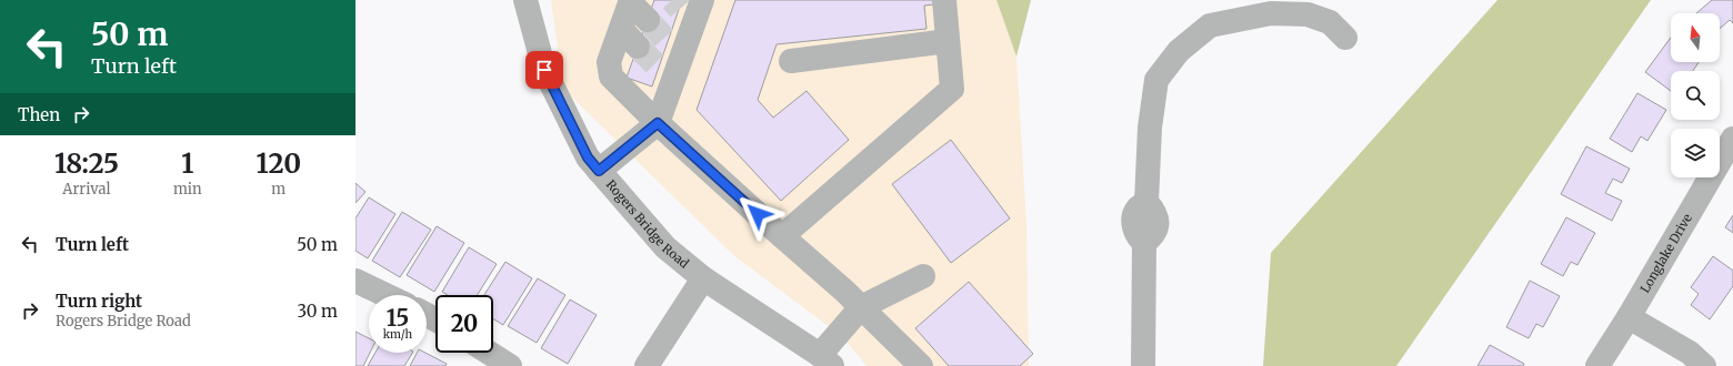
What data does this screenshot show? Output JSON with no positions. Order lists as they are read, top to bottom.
{
  "streets": {
    "street": ["Rogers Bridge Road", "Longlake Drive"]
  },
  "north": "top",
  "page": {
    "turn": ["50 m", "Turn left"],
    "then": "Then",
    "eta": [
      "18:25",
      "Arrival",
      "1",
      "min",
      "120",
      "m"
    ],
    "list": [
      {
        "name": "Turn left",
        "value": "50 m"
      },
      {
        "name": "Turn right",
        "note": "Rogers Bridge Road",
        "value": "30 m"
      }
    ],
    "speed": "15 km/h",
    "limit": "20"
  }
}
